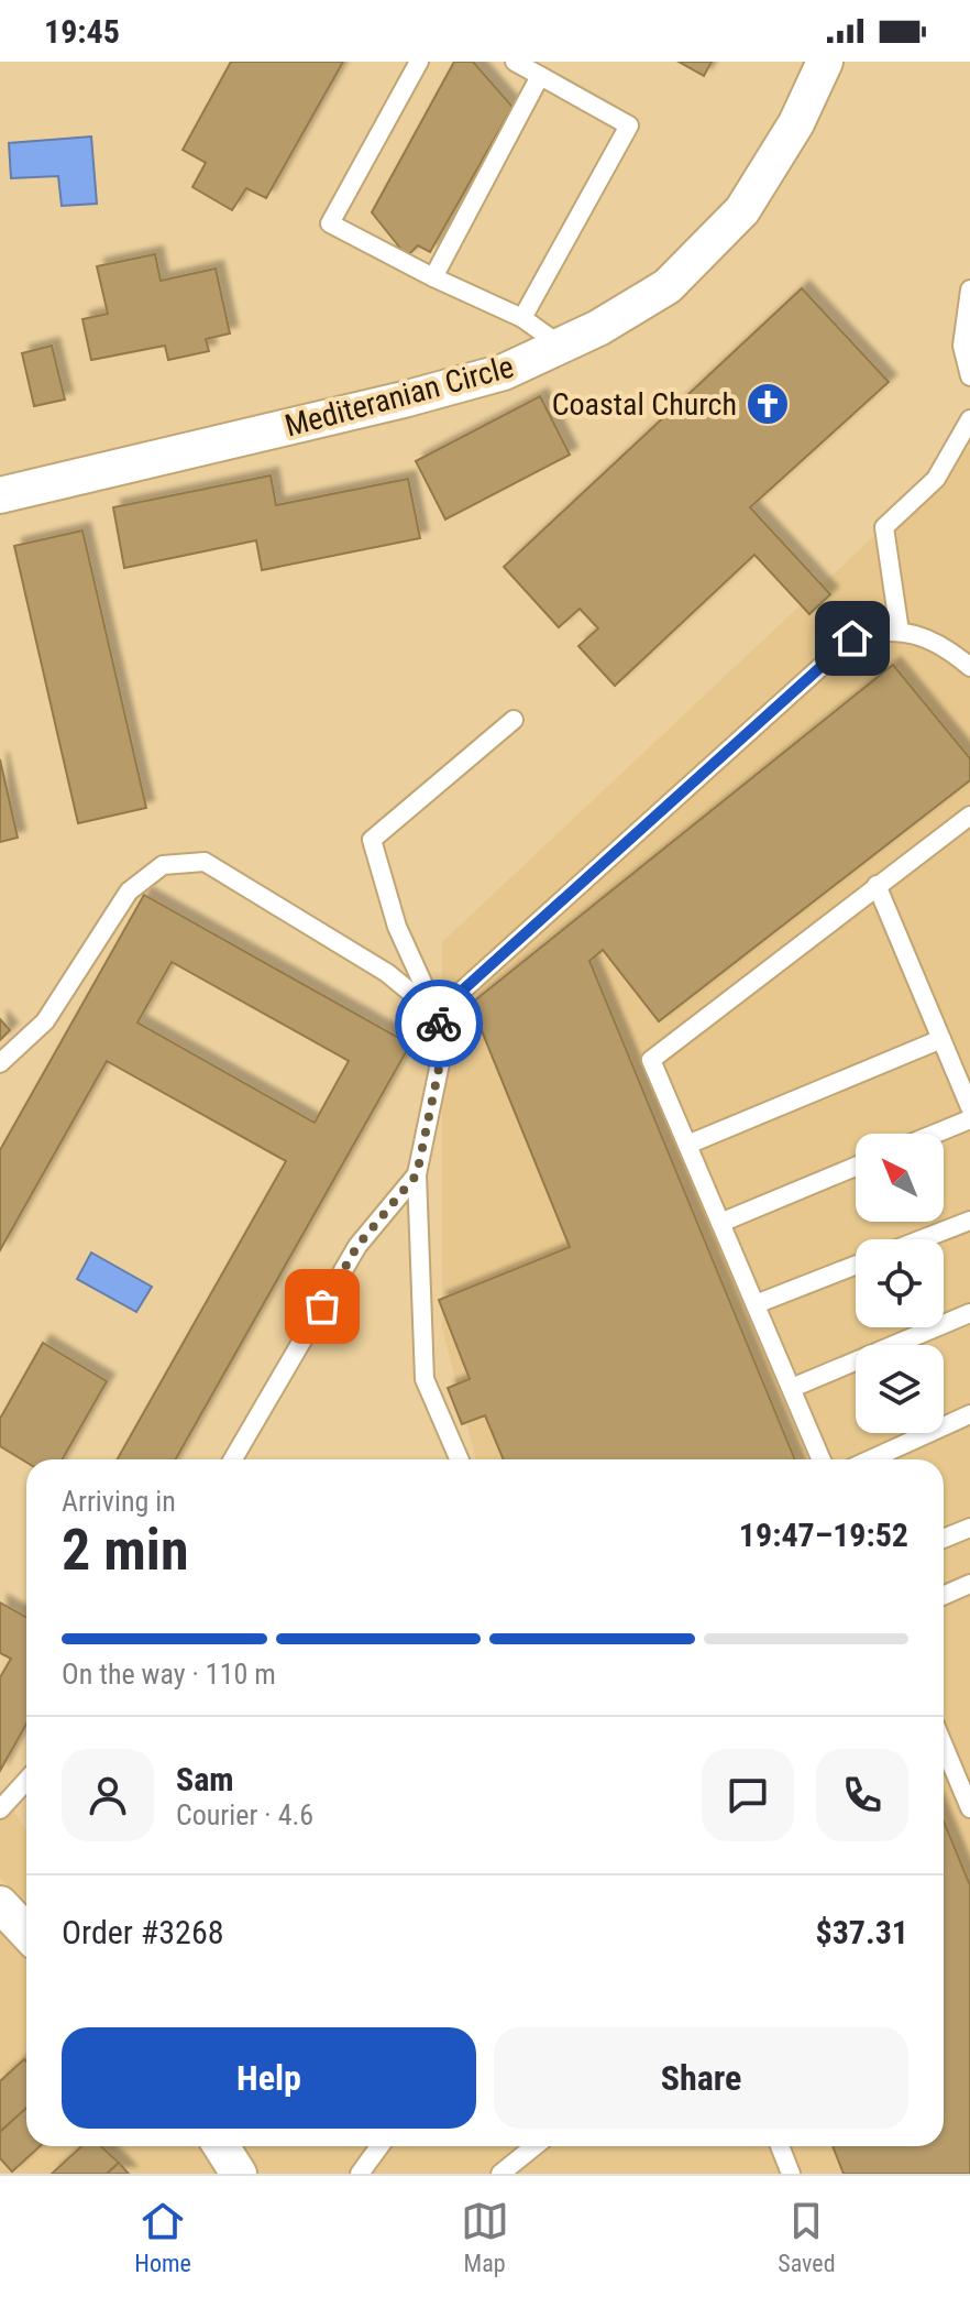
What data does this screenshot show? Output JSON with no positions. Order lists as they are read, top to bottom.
{
  "streets": {
    "street": ["Mediteranian Circle"]
  },
  "places": {
    "church": ["Coastal Church"]
  },
  "north": "top left",
  "page": {
    "status": "19:45",
    "heading": ["2 min", "Arriving in", "19:47–19:52"],
    "panel": [
      "Sam",
      "Courier · 4.6",
      "Order #3268",
      "$37.31"
    ],
    "bar": "On the way · 110 m",
    "buttons": ["Help", "Share"],
    "tabs": ["Home", "Map", "Saved"]
  }
}
